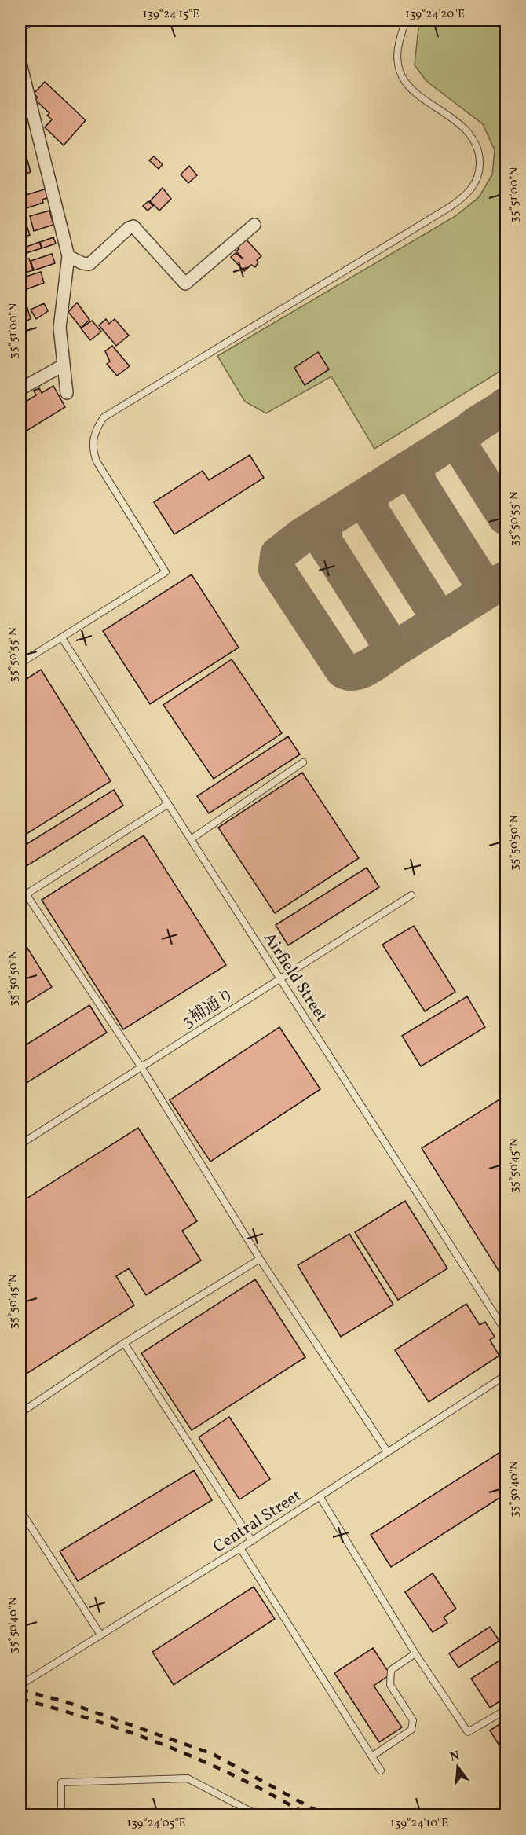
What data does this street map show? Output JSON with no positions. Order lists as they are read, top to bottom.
{
  "streets": {
    "lane": ["Airfield Street", "3補通り", "Central Street"]
  },
  "crossings": [
    ["Airfield Street", "3補通り"]
  ],
  "north": "top",
  "coordinates": [
    "139°24'15\"E",
    "139°24'20\"E",
    "35°51'00\"N",
    "35°50'55\"N",
    "35°50'50\"N",
    "35°50'45\"N",
    "35°50'40\"N",
    "139°24'05\"E",
    "139°24'10\"E"
  ]
}
